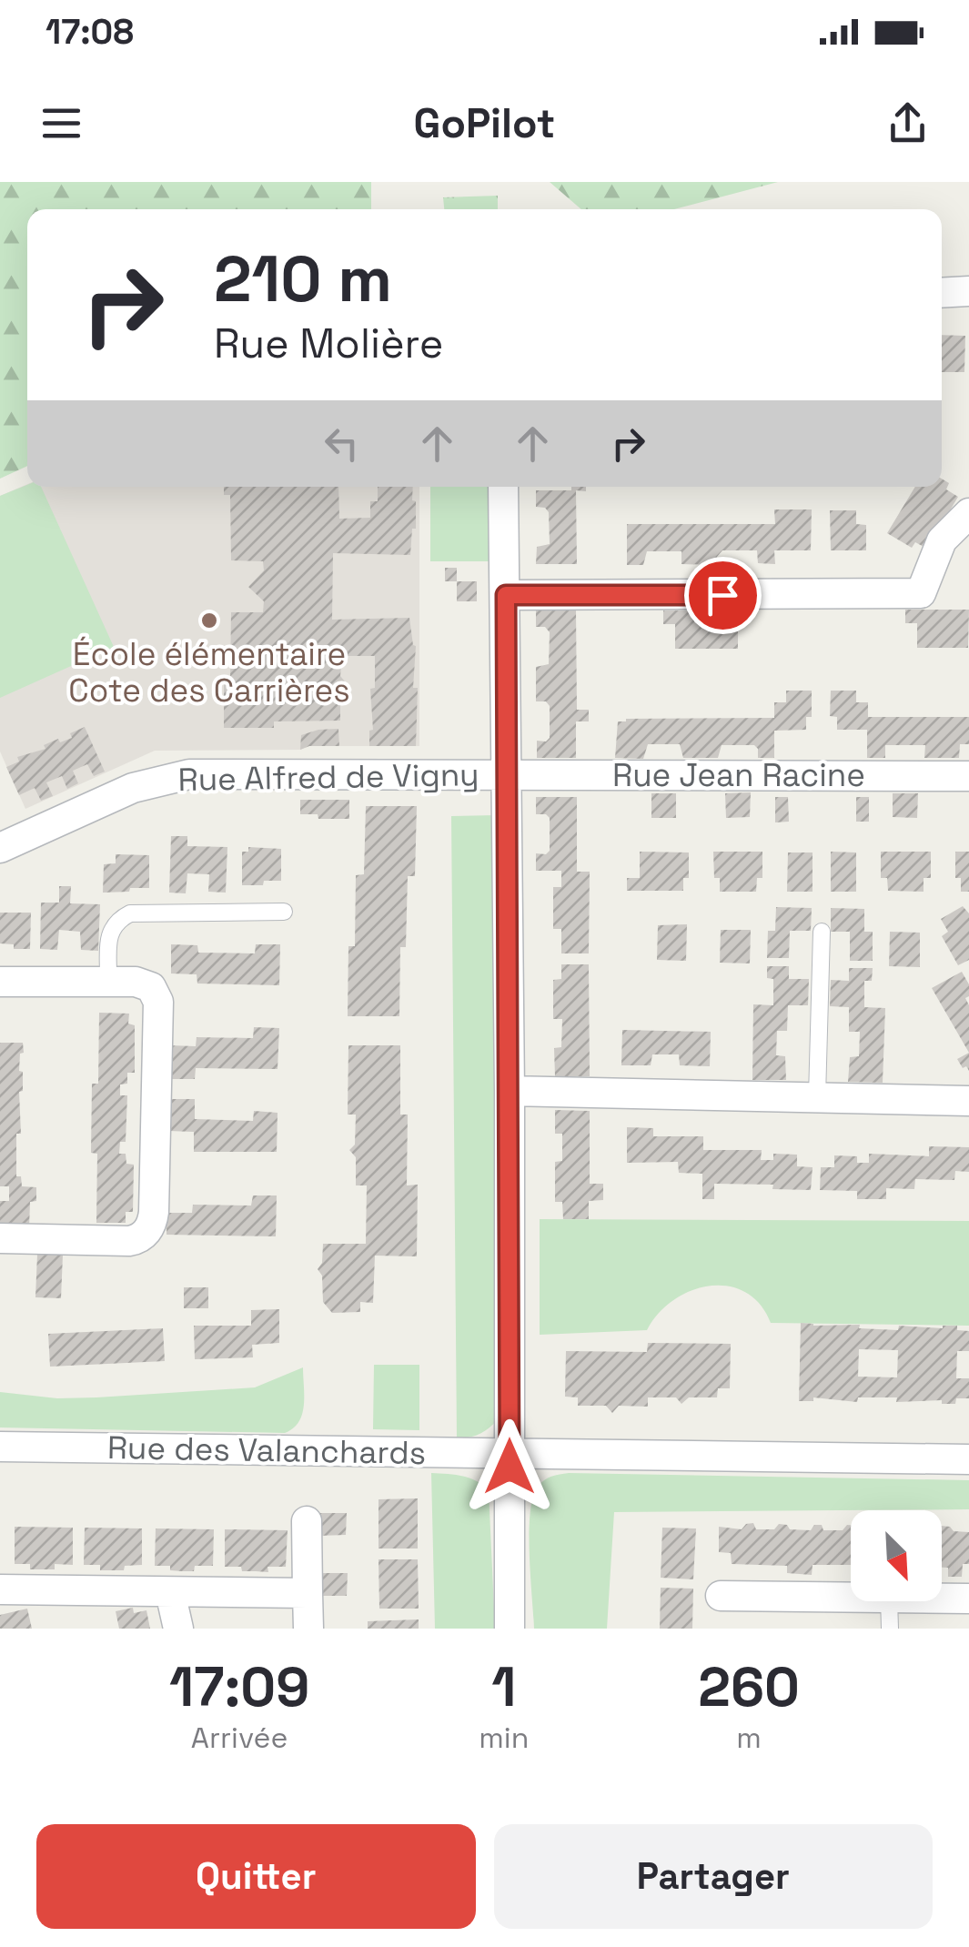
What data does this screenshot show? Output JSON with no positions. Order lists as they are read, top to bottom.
{
  "streets": {
    "street": ["Rue Jean Racine", "Rue Alfred de Vigny", "Rue des Valanchards"]
  },
  "crossings": [
    ["Rue Jean Racine", "Rue Alfred de Vigny"]
  ],
  "places": ["École élémentaire Cote des Carrières"],
  "north": "bottom right",
  "page": {
    "status": "17:08",
    "header": "GoPilot",
    "turn": ["210 m", "Rue Molière"],
    "eta": [
      "17:09",
      "Arrivée",
      "1",
      "min",
      "260",
      "m"
    ],
    "buttons": ["Quitter", "Partager"]
  }
}
